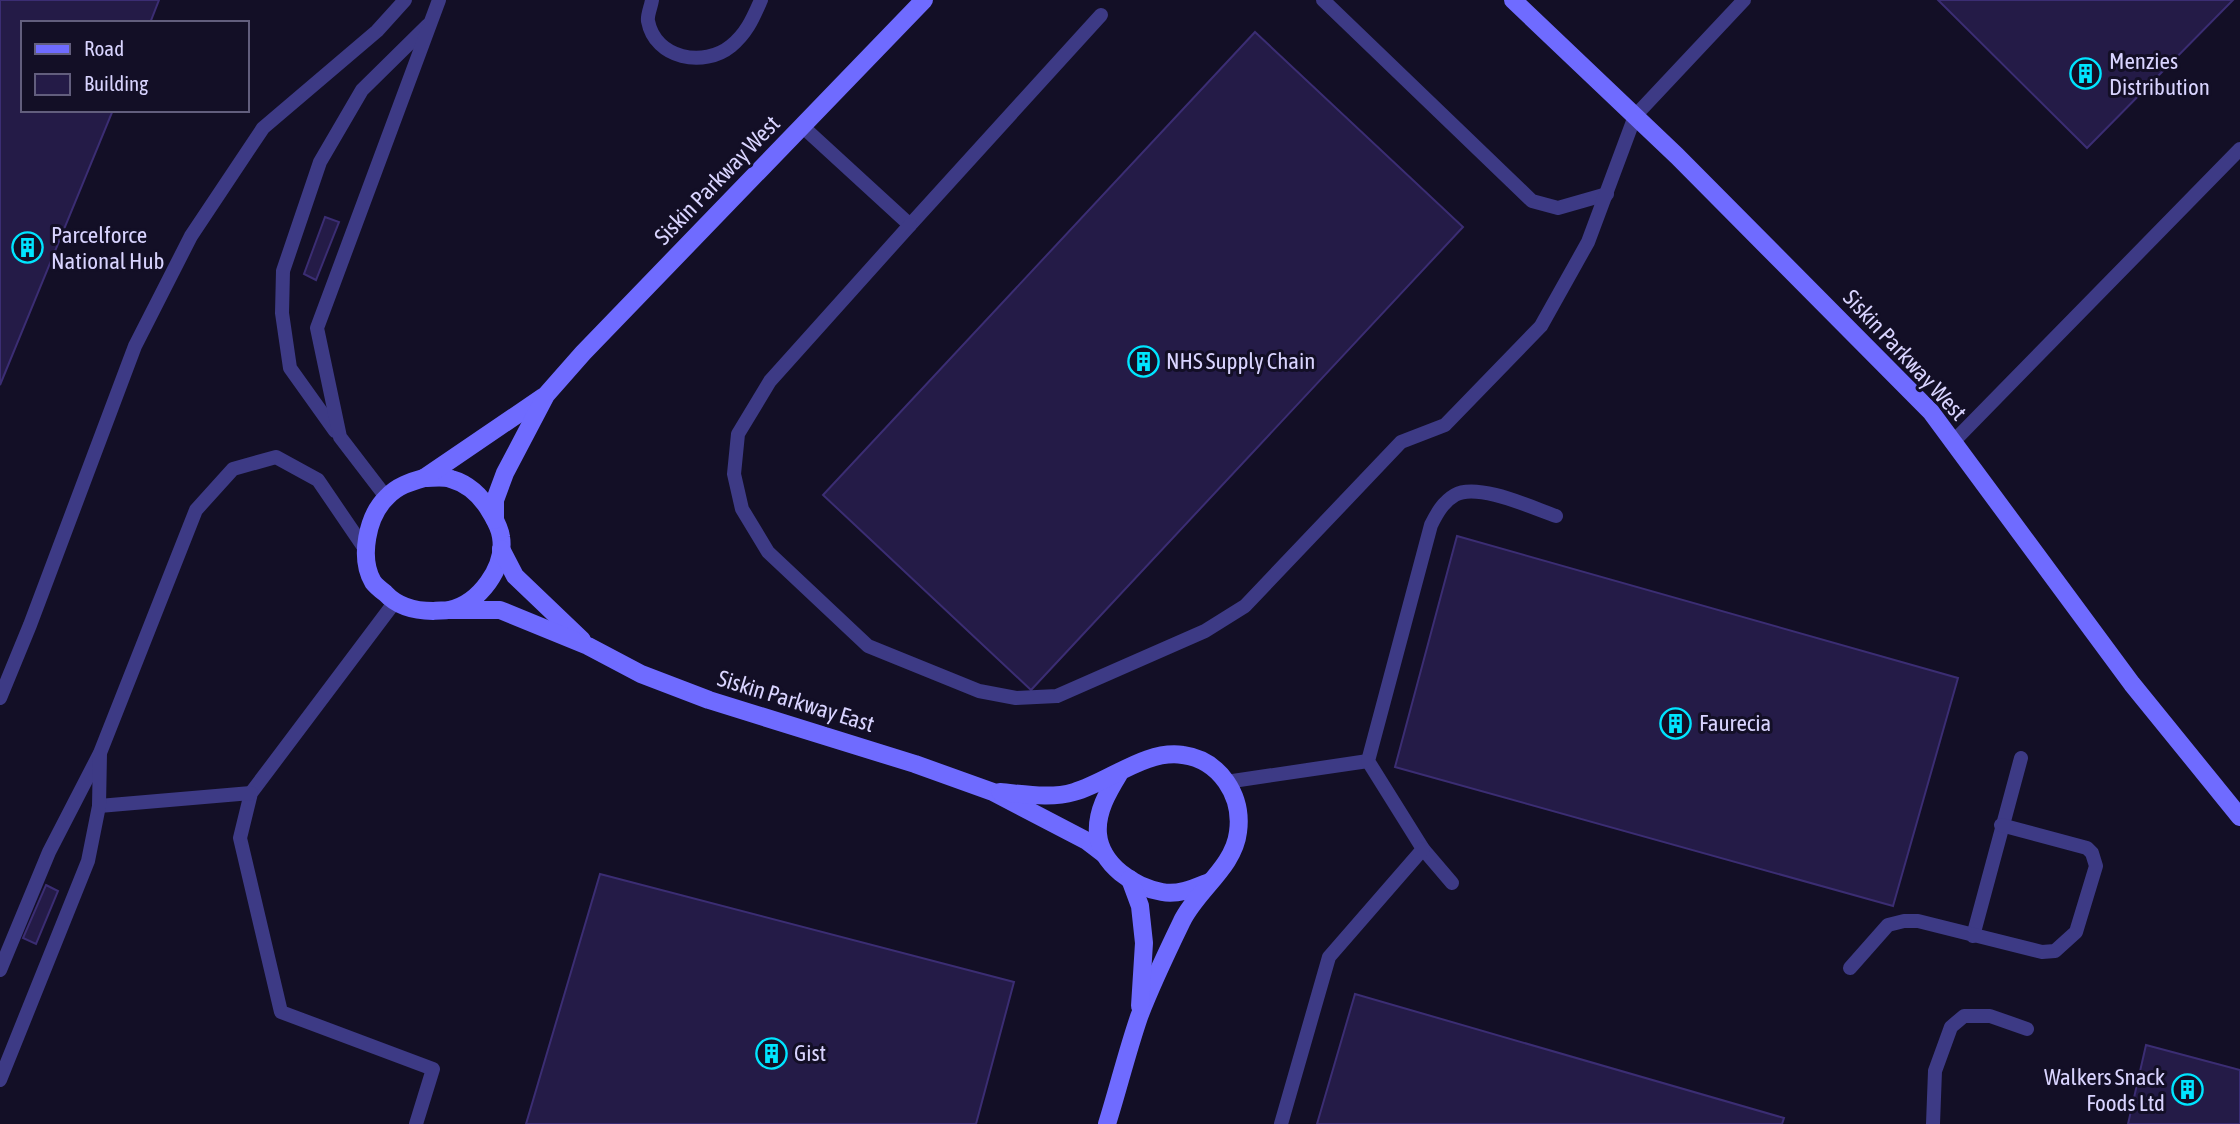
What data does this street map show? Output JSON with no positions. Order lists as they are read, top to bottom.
{
  "streets": {
    "street": ["Siskin Parkway West", "Siskin Parkway East"]
  },
  "crossings": [
    ["Siskin Parkway West", "Siskin Parkway East"]
  ],
  "places": {
    "building": [
      "Menzies Distribution",
      "Parcelforce National Hub",
      "NHS Supply Chain",
      "Faurecia",
      "Gist",
      "Walkers Snack Foods Ltd"
    ]
  },
  "legend": ["Road", "Building"]
}
